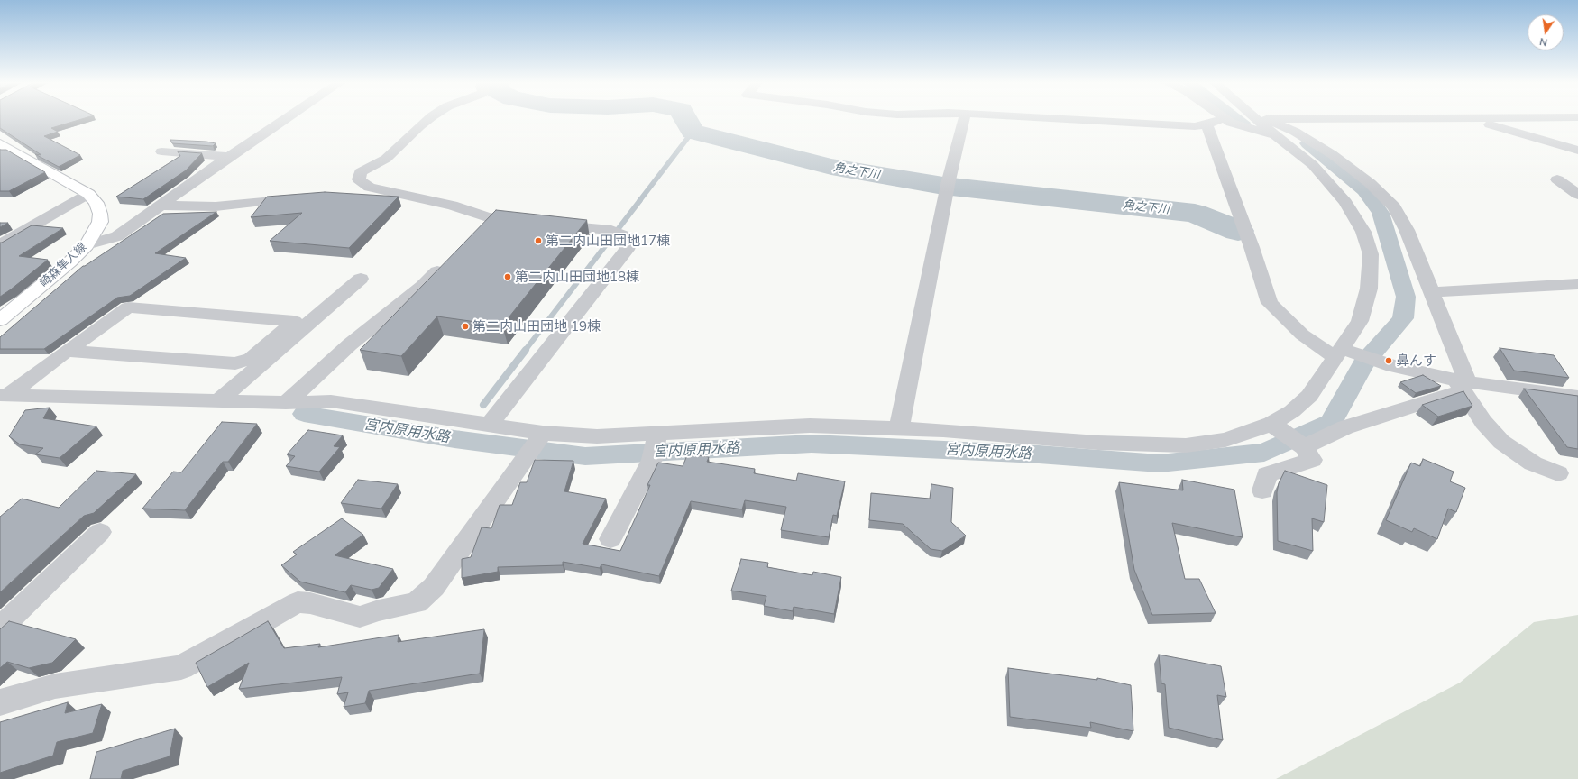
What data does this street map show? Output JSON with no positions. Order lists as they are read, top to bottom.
{
  "streets": {
    "main road": ["崎森隼人線"]
  },
  "water": ["角之下川", "宮内原用水路"],
  "places": [
    "第二内山田団地17棟",
    "第二内山田団地18棟",
    "第二内山田団地 19棟",
    "鼻んす"
  ],
  "north": "bottom"
}
